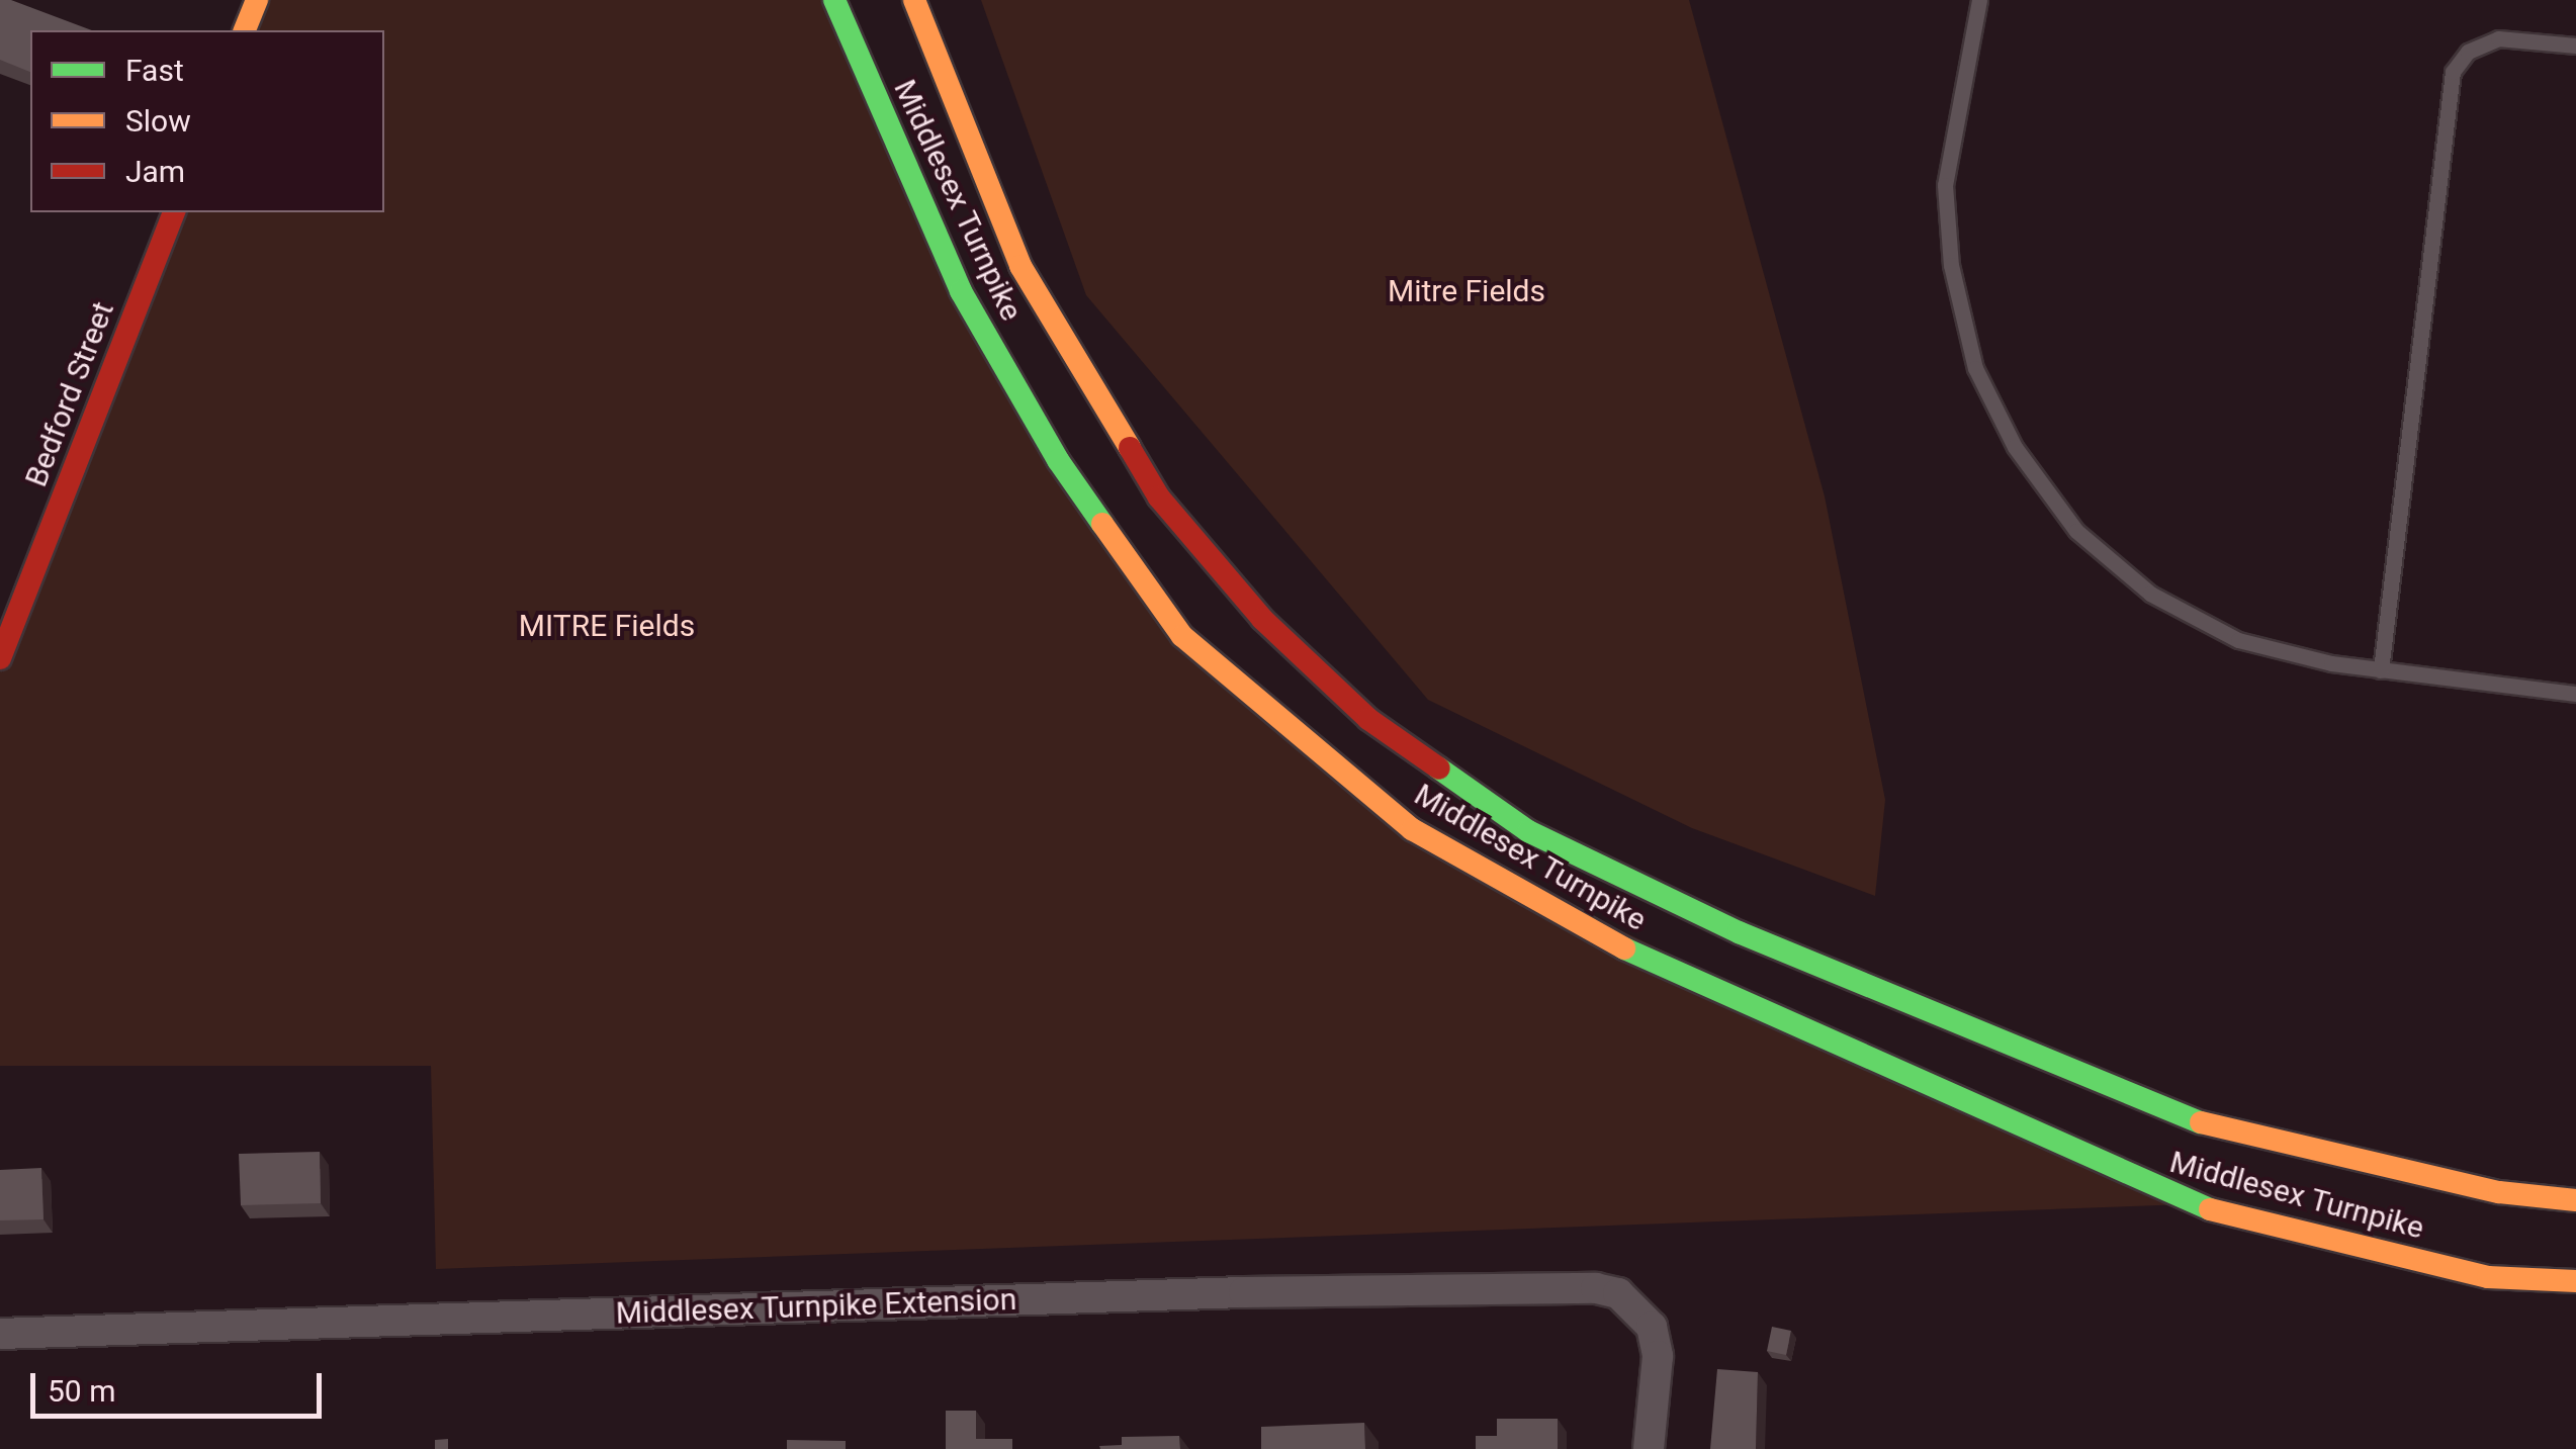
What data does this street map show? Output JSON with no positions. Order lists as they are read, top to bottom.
{
  "streets": {
    "main road": ["Middlesex Turnpike", "Bedford Street"],
    "street": ["Middlesex Turnpike Extension"]
  },
  "parks": ["Mitre Fields", "MITRE Fields"],
  "legend": ["Fast", "Slow", "Jam"],
  "scale_bar": "50 m"
}
